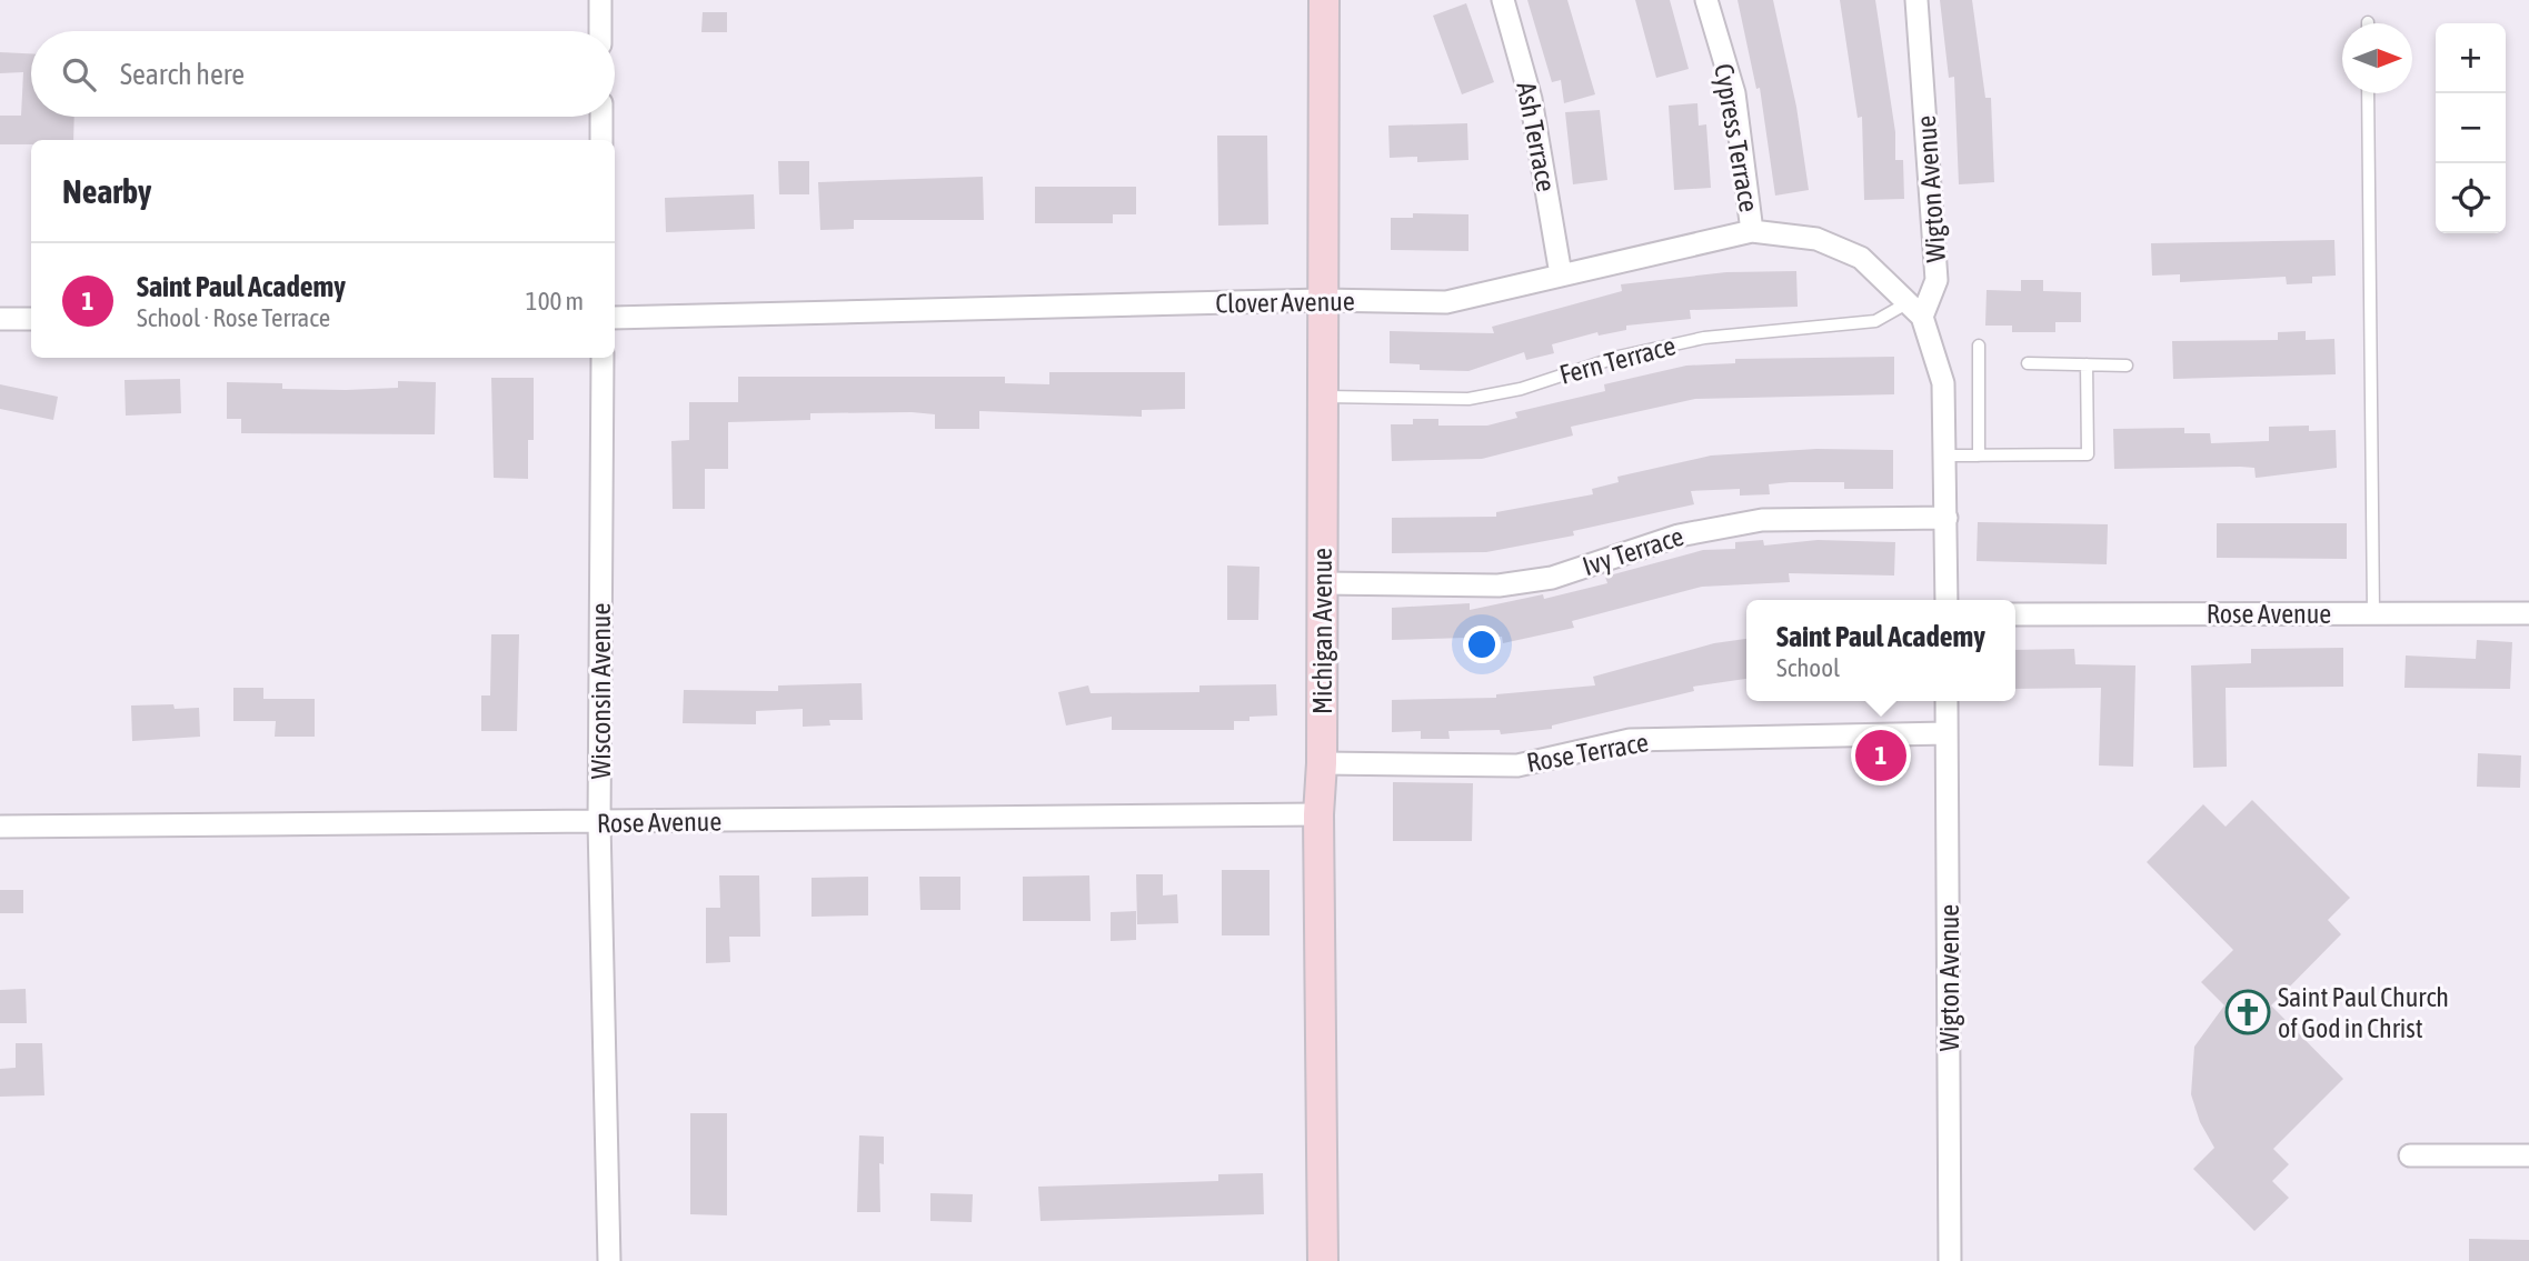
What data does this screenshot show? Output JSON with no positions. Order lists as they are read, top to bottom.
{
  "streets": {
    "main road": ["Michigan Avenue"],
    "street": [
      "Ash Terrace",
      "Cypress Terrace",
      "Wigton Avenue",
      "Clover Avenue",
      "Ivy Terrace",
      "Rose Avenue",
      "Wisconsin Avenue",
      "Rose Terrace"
    ],
    "lane": ["Fern Terrace"]
  },
  "crossings": [
    ["Ash Terrace", "Clover Avenue"],
    ["Cypress Terrace", "Clover Avenue"],
    ["Wigton Avenue", "Clover Avenue"],
    ["Wigton Avenue", "Fern Terrace"],
    ["Wigton Avenue", "Rose Terrace"],
    ["Clover Avenue", "Fern Terrace"],
    ["Clover Avenue", "Michigan Avenue"],
    ["Fern Terrace", "Michigan Avenue"],
    ["Ivy Terrace", "Michigan Avenue"],
    ["Rose Avenue", "Michigan Avenue"],
    ["Rose Avenue", "Wisconsin Avenue"],
    ["Michigan Avenue", "Rose Terrace"]
  ],
  "places": {
    "church": ["Saint Paul Church of God in Christ"]
  },
  "north": "right",
  "page": {
    "map_buttons": ["+", "−"],
    "search": "Search here",
    "heading": "Nearby",
    "list": [
      {
        "mark": "1",
        "name": "Saint Paul Academy",
        "note": "School · Rose Terrace",
        "value": "100 m"
      }
    ],
    "popup": ["Saint Paul Academy", "School"],
    "pins": "1"
  }
}
